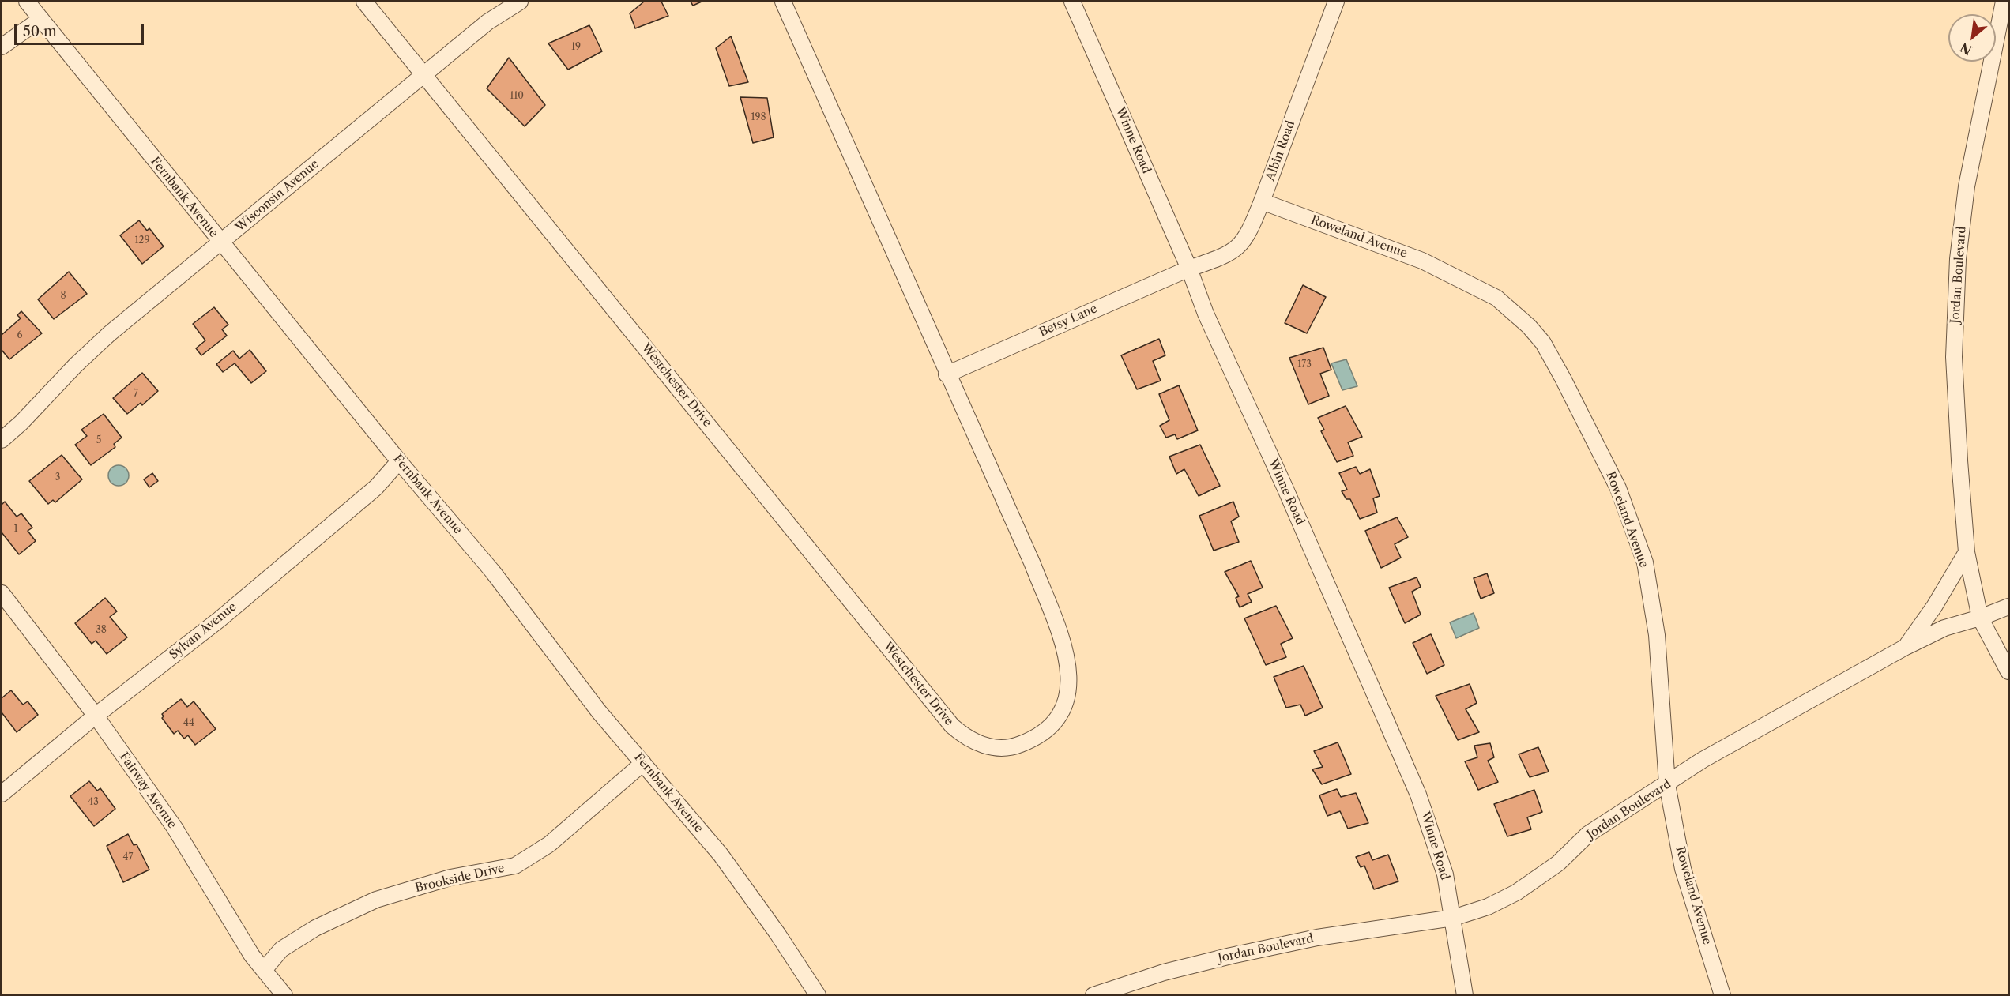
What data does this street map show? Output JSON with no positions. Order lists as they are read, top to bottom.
{
  "streets": {
    "street": [
      "Winne Road",
      "Albin Road",
      "Wisconsin Avenue",
      "Fernbank Avenue",
      "Roweland Avenue",
      "Jordan Boulevard",
      "Betsy Lane",
      "Westchester Drive",
      "Sylvan Avenue",
      "Fairway Avenue",
      "Brookside Drive"
    ]
  },
  "crossings": [
    ["Winne Road", "Albin Road"],
    ["Winne Road", "Jordan Boulevard"],
    ["Winne Road", "Betsy Lane"],
    ["Albin Road", "Roweland Avenue"],
    ["Albin Road", "Betsy Lane"],
    ["Wisconsin Avenue", "Fernbank Avenue"],
    ["Wisconsin Avenue", "Westchester Drive"],
    ["Fernbank Avenue", "Sylvan Avenue"],
    ["Fernbank Avenue", "Brookside Drive"],
    ["Roweland Avenue", "Jordan Boulevard"],
    ["Betsy Lane", "Westchester Drive"],
    ["Sylvan Avenue", "Fairway Avenue"],
    ["Fairway Avenue", "Brookside Drive"]
  ],
  "house_numbers": [
    "19",
    "110",
    "198",
    "129",
    "8",
    "6",
    "173",
    "7",
    "5",
    "3",
    "1",
    "38",
    "44",
    "43",
    "47"
  ],
  "scale_bar": "50 m",
  "north": "bottom left"
}
